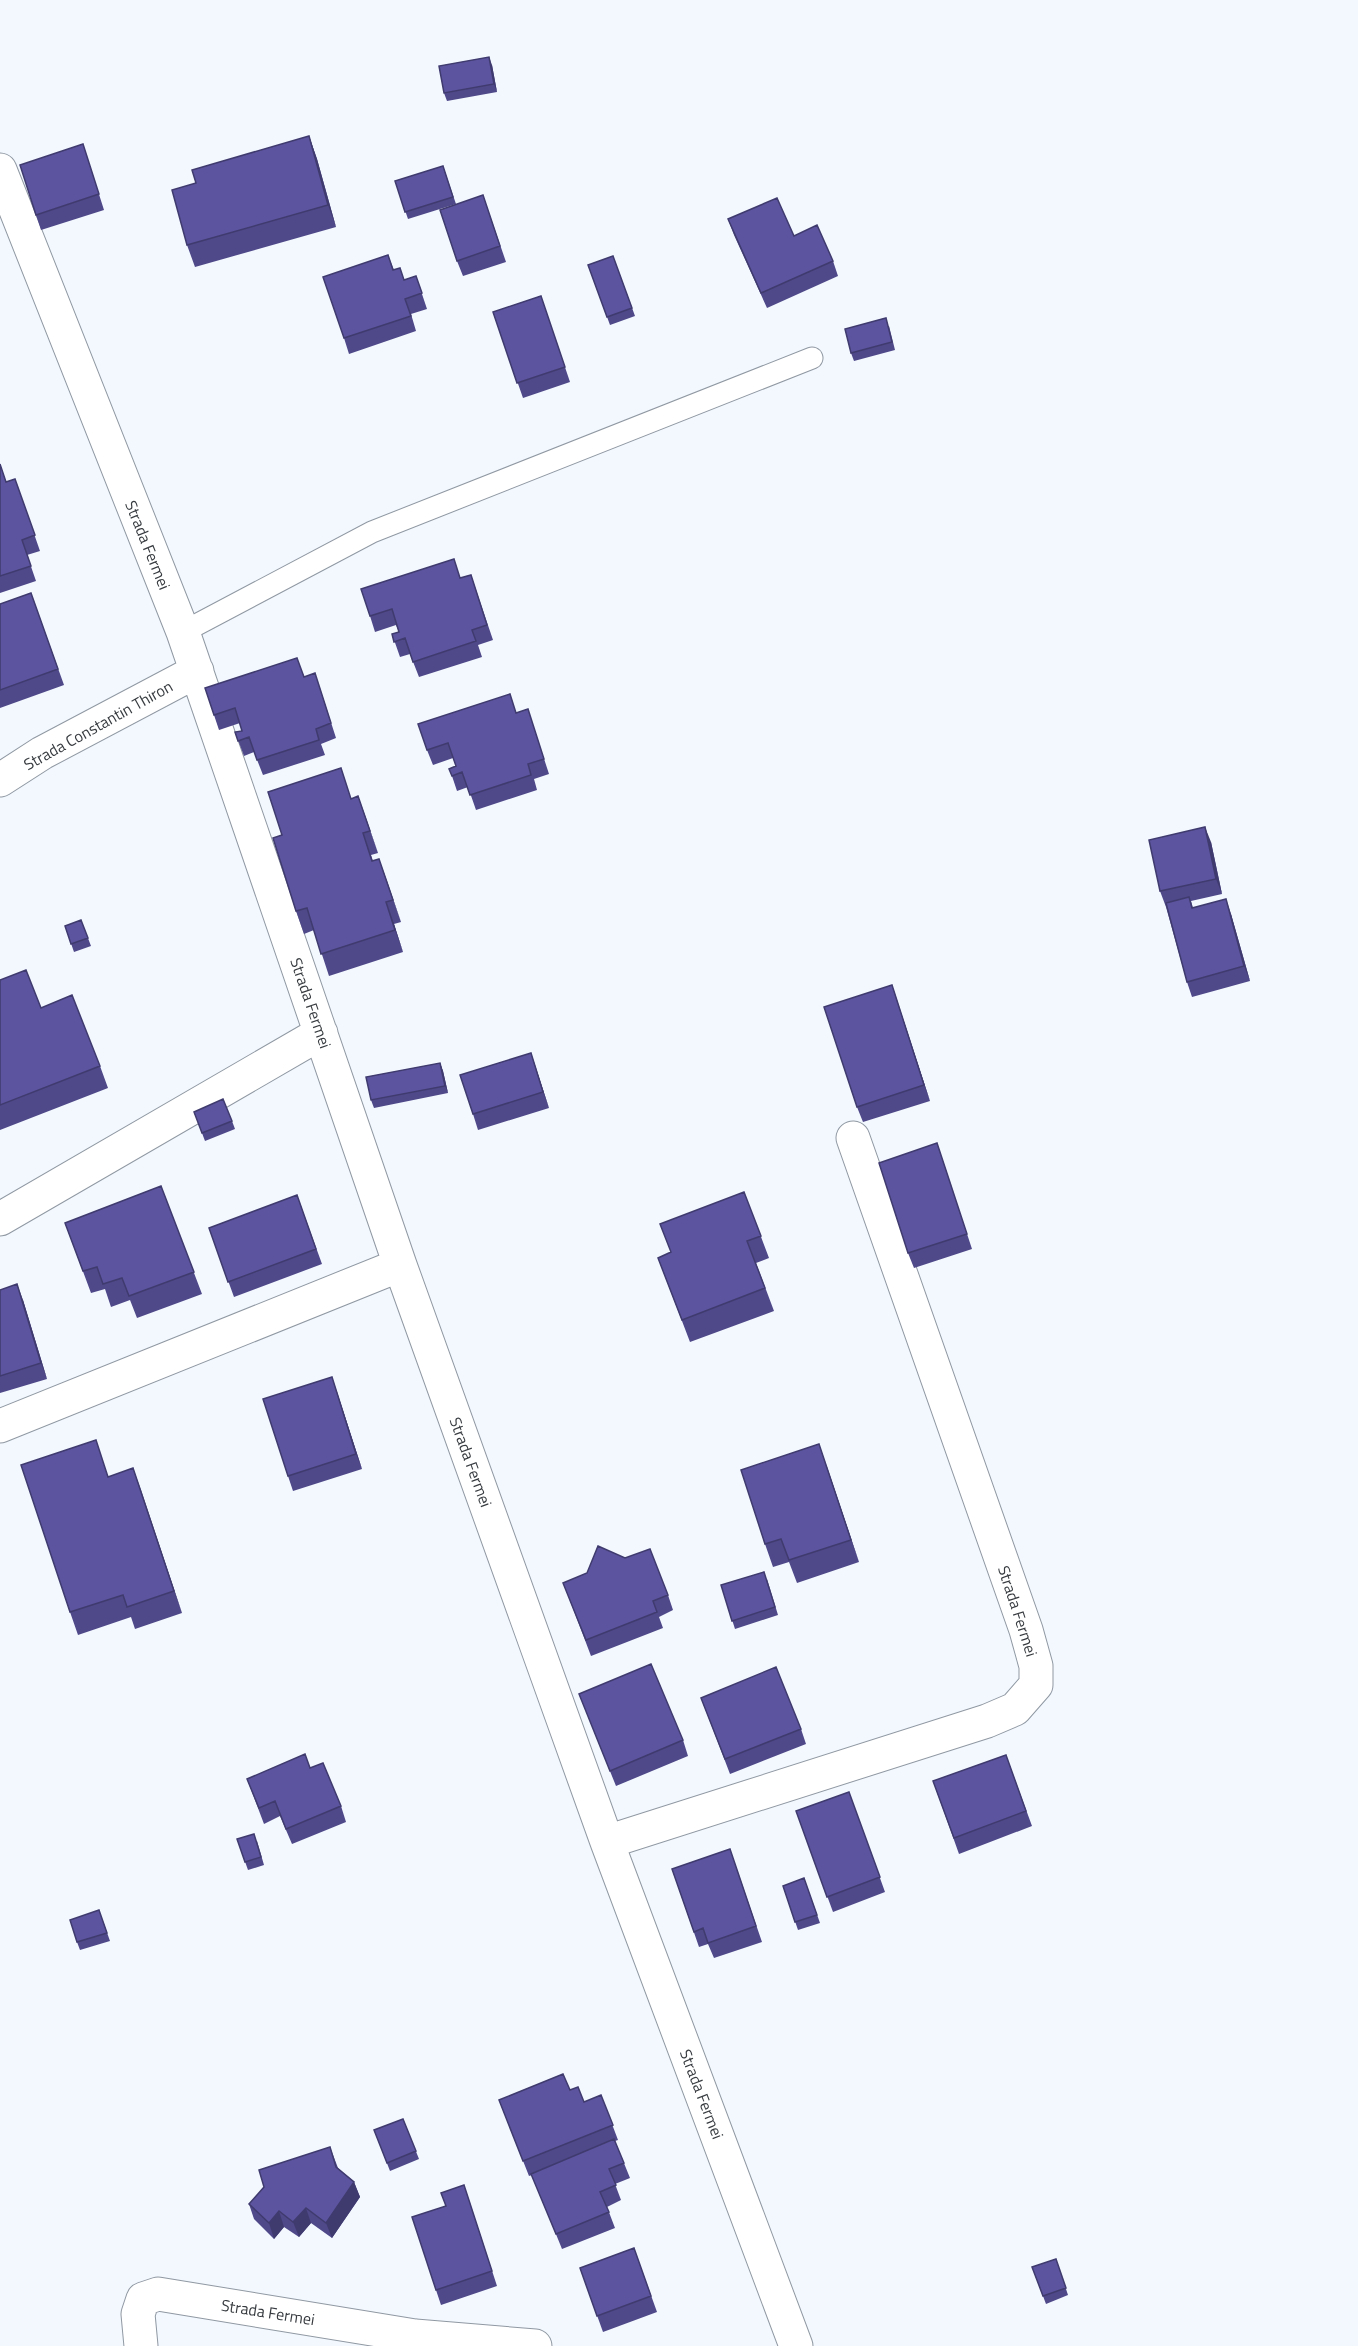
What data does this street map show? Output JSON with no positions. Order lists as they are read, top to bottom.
{
  "streets": {
    "street": ["Strada Fermei", "Strada Constantin Thiron"]
  },
  "crossings": [
    ["Strada Fermei", "Strada Constantin Thiron"]
  ]
}
